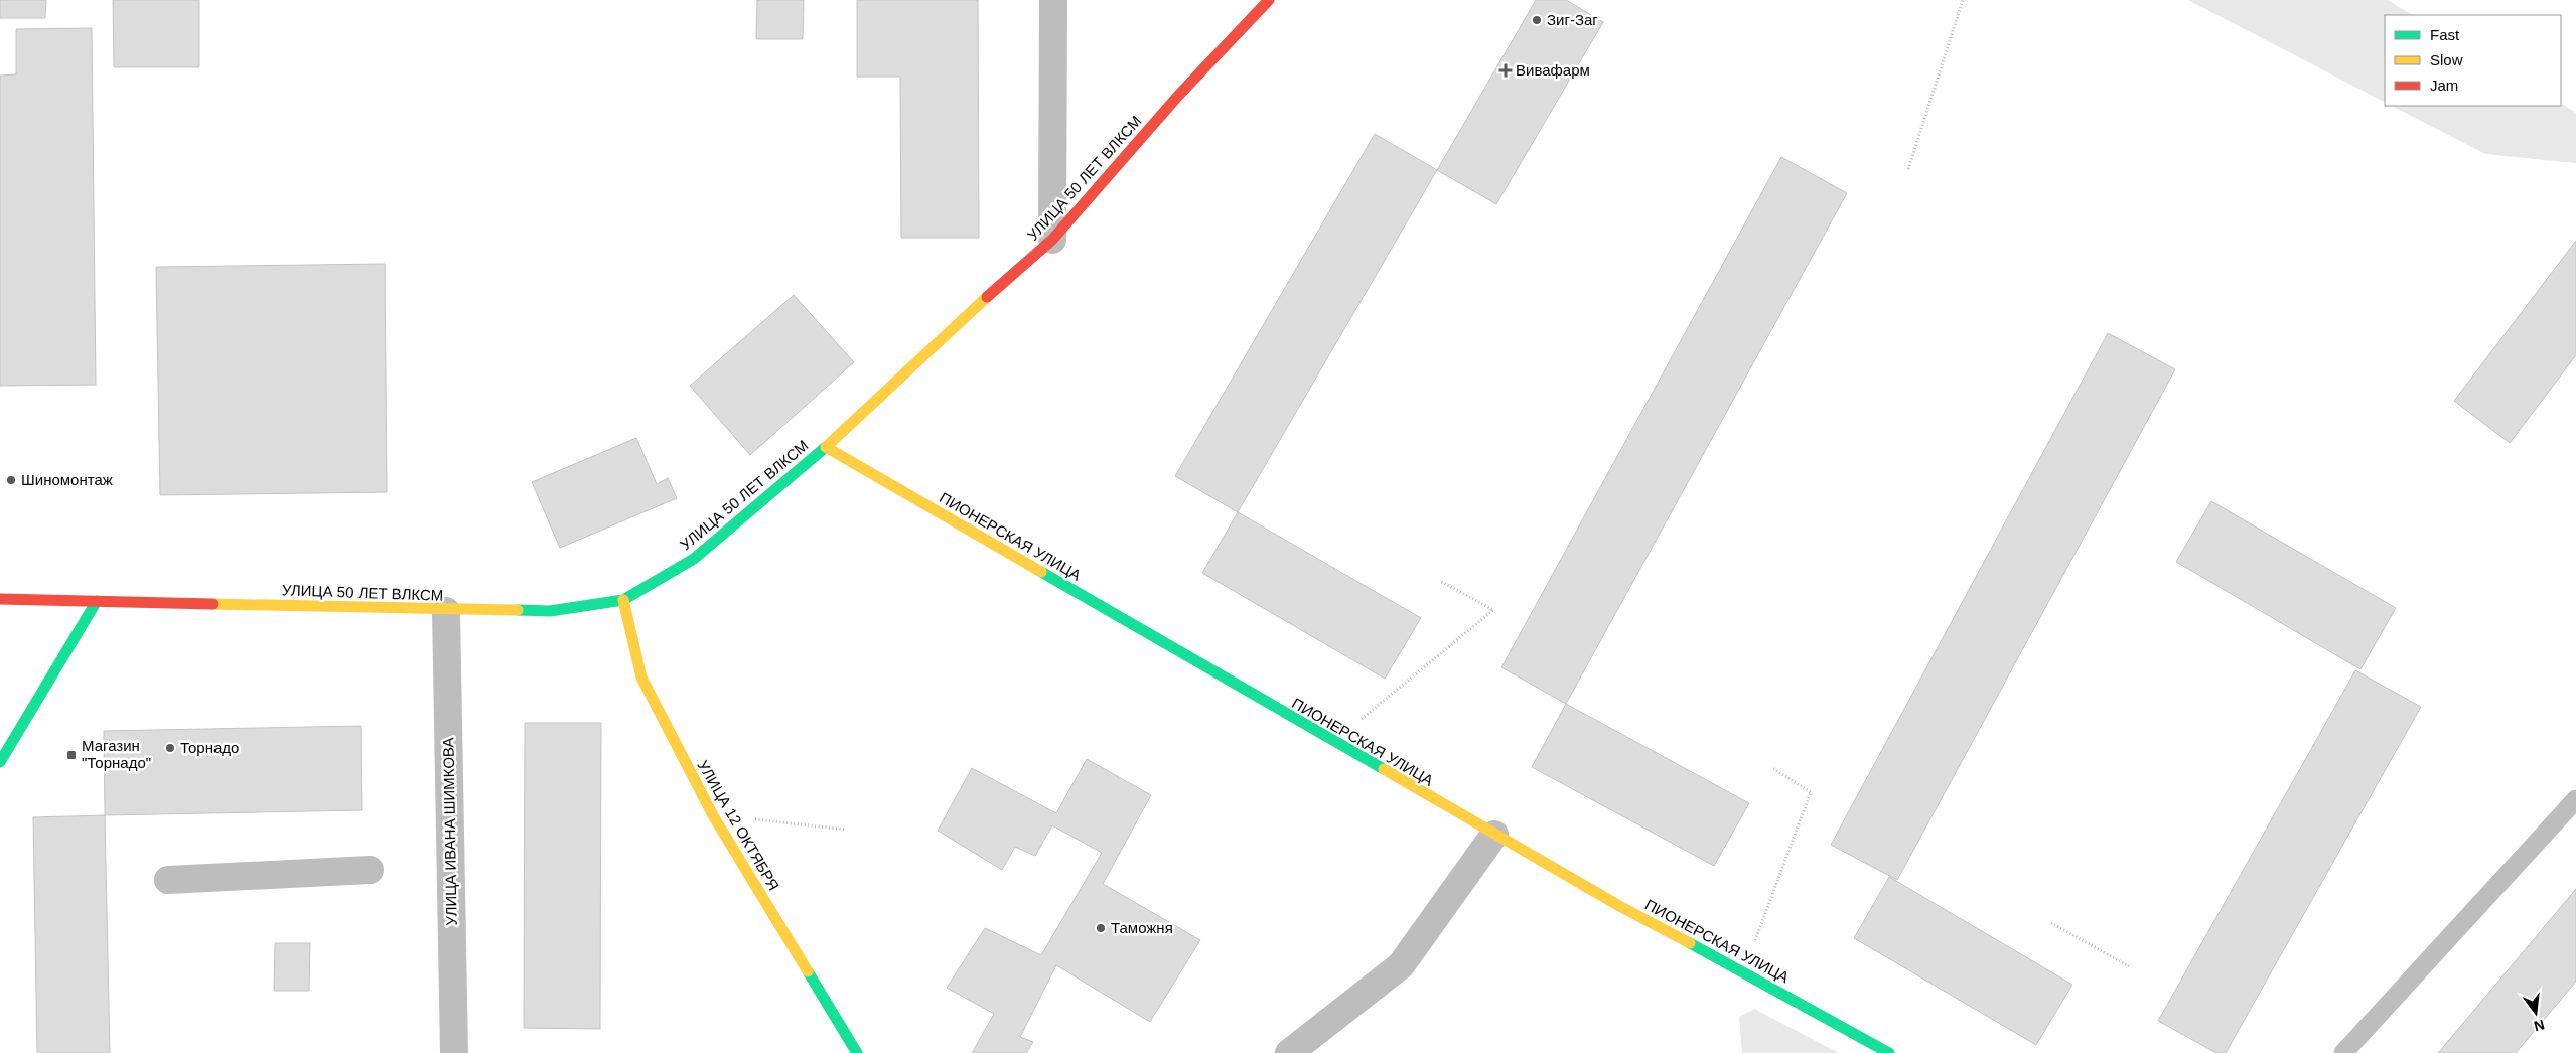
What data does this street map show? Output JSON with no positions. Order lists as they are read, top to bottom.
{
  "streets": {
    "street": [
      "УЛИЦА 50 ЛЕТ ВЛКСМ",
      "ПИОНЕРСКАЯ УЛИЦА",
      "УЛИЦА 12 ОКТЯБРЯ",
      "УЛИЦА ИВАНА ШИМКОВА"
    ]
  },
  "crossings": [
    ["УЛИЦА 50 ЛЕТ ВЛКСМ", "ПИОНЕРСКАЯ УЛИЦА"],
    ["УЛИЦА 50 ЛЕТ ВЛКСМ", "УЛИЦА 12 ОКТЯБРЯ"],
    ["УЛИЦА 50 ЛЕТ ВЛКСМ", "УЛИЦА ИВАНА ШИМКОВА"]
  ],
  "places": {
    "other": [
      "Зиг-Заг",
      "Шиномонтаж",
      "Торнадо",
      "Таможня"
    ],
    "health": ["Вивафарм"],
    "transit": ["Магазин \"Торнадо\""]
  },
  "legend": ["Fast", "Slow", "Jam"],
  "north": "bottom"
}
